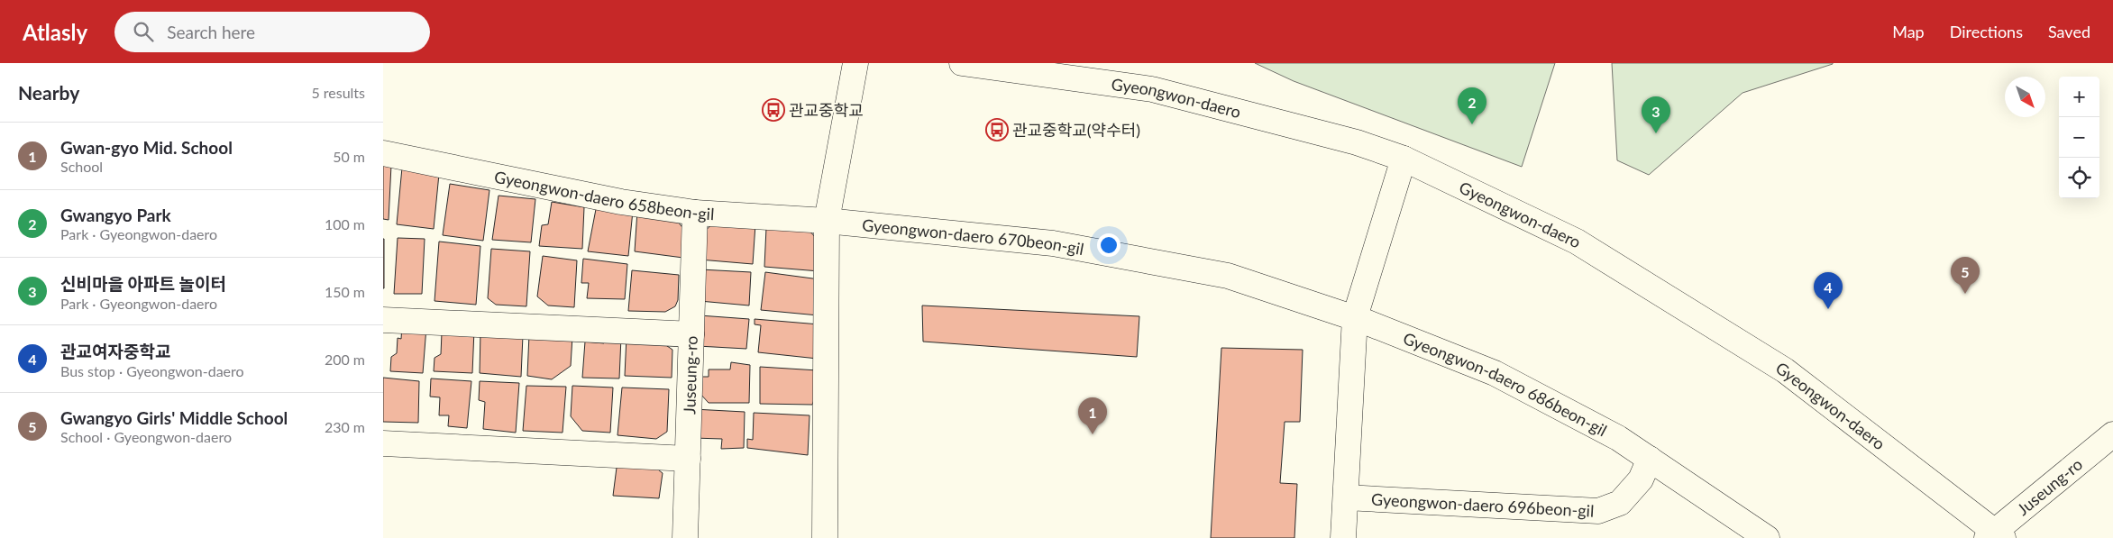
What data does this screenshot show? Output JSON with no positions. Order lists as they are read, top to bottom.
{
  "streets": {
    "main road": [
      "Gyeongwon-daero",
      "Gyeongwon-daero 658beon-gil",
      "Gyeongwon-daero 670beon-gil",
      "Juseung-ro",
      "Gyeongwon-daero 686beon-gil",
      "Gyeongwon-daero 696beon-gil"
    ]
  },
  "crossings": [
    ["Gyeongwon-daero", "Juseung-ro"],
    ["Gyeongwon-daero 658beon-gil", "Gyeongwon-daero 670beon-gil"],
    ["Gyeongwon-daero 658beon-gil", "Juseung-ro"],
    ["Gyeongwon-daero 670beon-gil", "Gyeongwon-daero 686beon-gil"],
    ["Gyeongwon-daero 686beon-gil", "Gyeongwon-daero 696beon-gil"]
  ],
  "places": {
    "bus stop": ["관교중학교", "관교중학교(약수터)"]
  },
  "north": "bottom right",
  "page": {
    "header": "Atlasly",
    "search": "Search here",
    "nav": ["Map", "Directions", "Saved"],
    "heading": ["Nearby", "5 results"],
    "map_buttons": ["+", "−"],
    "pins": [
      "2",
      "3",
      "5",
      "4",
      "1"
    ],
    "list": [
      {
        "mark": "1",
        "name": "Gwan-gyo Mid. School",
        "note": "School",
        "value": "50 m"
      },
      {
        "mark": "2",
        "name": "Gwangyo Park",
        "note": "Park · Gyeongwon-daero",
        "value": "100 m"
      },
      {
        "mark": "3",
        "name": "신비마을 아파트 놀이터",
        "note": "Park · Gyeongwon-daero",
        "value": "150 m"
      },
      {
        "mark": "4",
        "name": "관교여자중학교",
        "note": "Bus stop · Gyeongwon-daero",
        "value": "200 m"
      },
      {
        "mark": "5",
        "name": "Gwangyo Girls' Middle School",
        "note": "School · Gyeongwon-daero",
        "value": "230 m"
      }
    ]
  }
}
